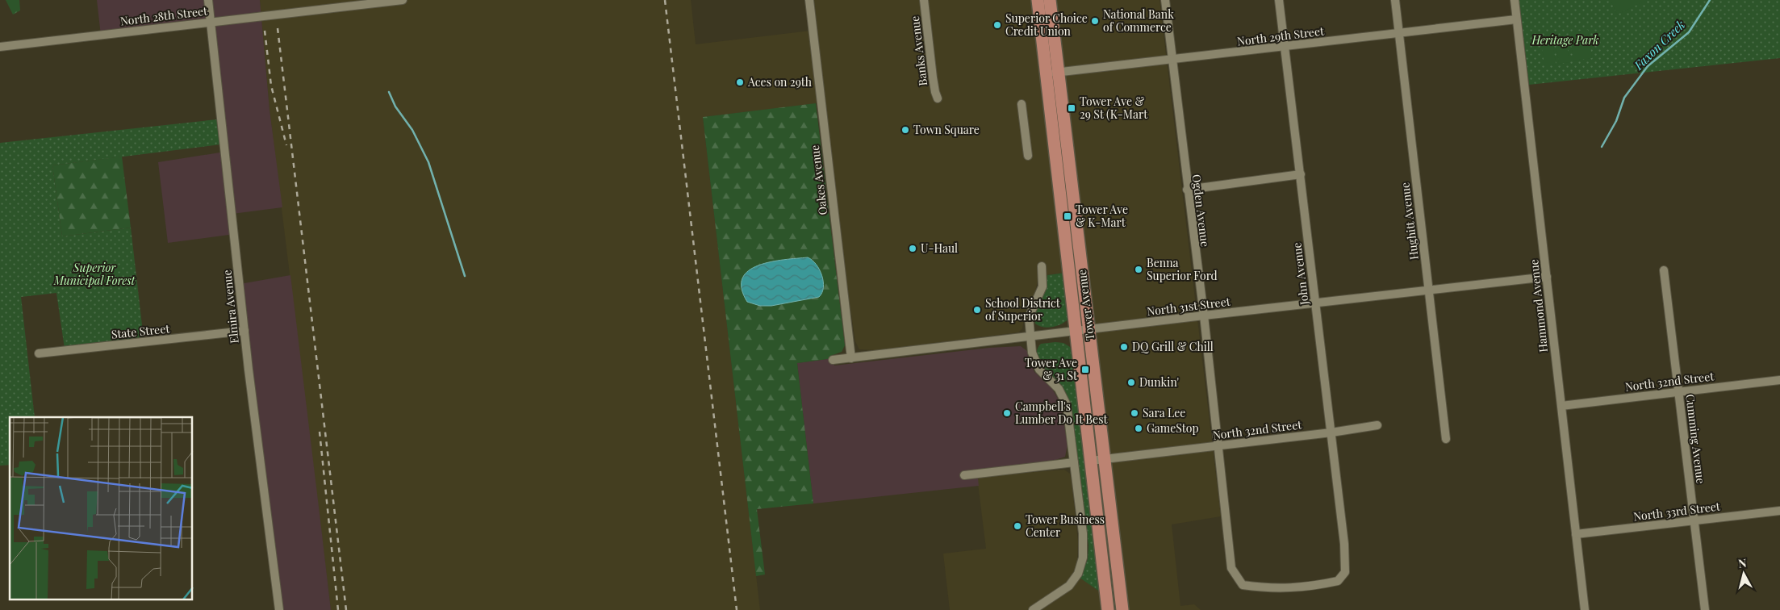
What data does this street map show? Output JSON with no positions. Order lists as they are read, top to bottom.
{
  "streets": {
    "main road": ["Tower Avenue"],
    "street": [
      "North 28th Street",
      "North 29th Street",
      "Banks Avenue",
      "Oakes Avenue",
      "Ogden Avenue",
      "Hughitt Avenue",
      "John Avenue",
      "Hammond Avenue",
      "Elmira Avenue",
      "North 31st Street",
      "State Street",
      "North 32nd Street",
      "Cumming Avenue",
      "North 33rd Street"
    ]
  },
  "crossings": [
    ["North 28th Street", "Elmira Avenue"],
    ["North 29th Street", "Ogden Avenue"],
    ["North 29th Street", "Hughitt Avenue"],
    ["North 29th Street", "John Avenue"],
    ["North 29th Street", "Tower Avenue"],
    ["North 29th Street", "Hammond Avenue"],
    ["Oakes Avenue", "North 31st Street"],
    ["Ogden Avenue", "John Avenue"],
    ["Ogden Avenue", "North 31st Street"],
    ["Ogden Avenue", "North 32nd Street"],
    ["Hughitt Avenue", "North 31st Street"],
    ["John Avenue", "North 31st Street"],
    ["John Avenue", "North 32nd Street"],
    ["Tower Avenue", "North 31st Street"],
    ["Tower Avenue", "North 32nd Street"],
    ["Hammond Avenue", "North 31st Street"],
    ["Hammond Avenue", "North 32nd Street"],
    ["Hammond Avenue", "North 33rd Street"],
    ["Elmira Avenue", "State Street"],
    ["North 32nd Street", "Cumming Avenue"],
    ["Cumming Avenue", "North 33rd Street"]
  ],
  "water": ["Faxon Creek"],
  "parks": ["Heritage Park", "Superior Municipal Forest"],
  "places": {
    "other": [
      "National Bank of Commerce",
      "Superior Choice Credit Union",
      "Aces on 29th",
      "Town Square",
      "U-Haul",
      "Benna Superior Ford",
      "School District of Superior",
      "DQ Grill & Chill",
      "Dunkin'",
      "Campbell's Lumber Do It Best",
      "Sara Lee",
      "GameStop",
      "Tower Business Center"
    ],
    "transit": ["Tower Ave & 29 St (K-Mart", "Tower Ave & K-Mart", "Tower Ave & 31 St"]
  },
  "north": "top"
}
